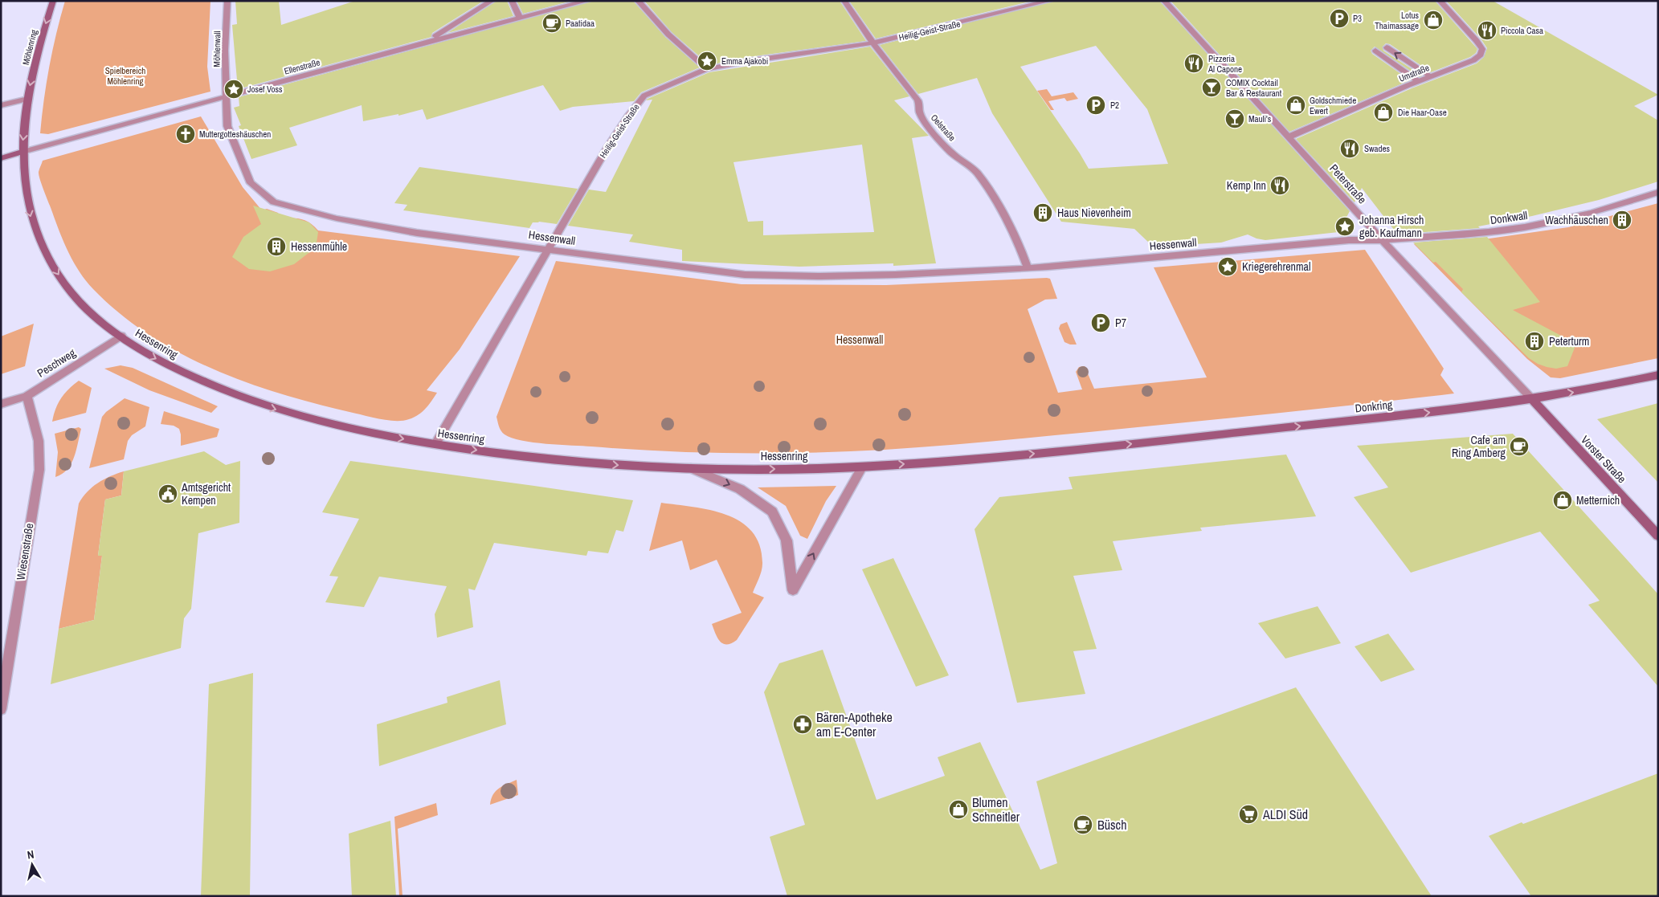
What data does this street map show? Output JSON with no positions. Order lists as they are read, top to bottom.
{
  "streets": {
    "main road": [
      "Möhlenring",
      "Hessenring",
      "Donkring",
      "Vorster Straße"
    ],
    "street": [
      "Heilig-Geist-Straße",
      "Möhlenwall",
      "Ellenstraße",
      "Umstraße",
      "Oelstraße",
      "Peterstraße",
      "Donkwall",
      "Hessenwall",
      "Peschweg",
      "Wiesenstraße"
    ]
  },
  "crossings": [
    ["Heilig-Geist-Straße", "Oelstraße"],
    ["Heilig-Geist-Straße", "Hessenwall"],
    ["Heilig-Geist-Straße", "Hessenring"],
    ["Möhlenring", "Hessenring"],
    ["Möhlenwall", "Ellenstraße"],
    ["Möhlenwall", "Hessenwall"],
    ["Ellenstraße", "Hessenwall"],
    ["Ellenstraße", "Hessenring"],
    ["Umstraße", "Peterstraße"],
    ["Oelstraße", "Hessenwall"],
    ["Peterstraße", "Donkwall"],
    ["Peterstraße", "Hessenwall"],
    ["Peterstraße", "Donkring"],
    ["Peterstraße", "Vorster Straße"],
    ["Donkwall", "Hessenwall"],
    ["Hessenring", "Peschweg"],
    ["Hessenring", "Donkring"],
    ["Peschweg", "Wiesenstraße"],
    ["Donkring", "Vorster Straße"]
  ],
  "one_way": ["Möhlenring", "Hessenring", "Donkring"],
  "parks": ["Spielbereich Möhlenring", "Hessenwall"],
  "places": {
    "parking": ["P3", "P2", "P7"],
    "shop": [
      "Lotus Thaimassage",
      "Goldschmiede Ewert",
      "Die Haar-Oase",
      "Metternich",
      "Blumen Schneitler"
    ],
    "cafe": ["Paatidaa", "Cafe am Ring Amberg", "Büsch"],
    "restaurant": [
      "Piccola Casa",
      "Pizzeria Al Capone",
      "Swades",
      "Kemp Inn"
    ],
    "place": [
      "Emma Ajakobi",
      "Josef Voss",
      "Johanna Hirsch geb. Kaufmann",
      "Kriegerehrenmal"
    ],
    "bar": ["COMIX Cocktail Bar & Restaurant", "Mauli's"],
    "church": ["Muttergotteshäuschen"],
    "building": [
      "Haus Nievenheim",
      "Wachhäuschen",
      "Hessenmühle",
      "Peterturm"
    ],
    "public building": ["Amtsgericht Kempen"],
    "pharmacy": ["Bären-Apotheke am E-Center"],
    "supermarket": ["ALDI Süd"]
  },
  "north": "top"
}
